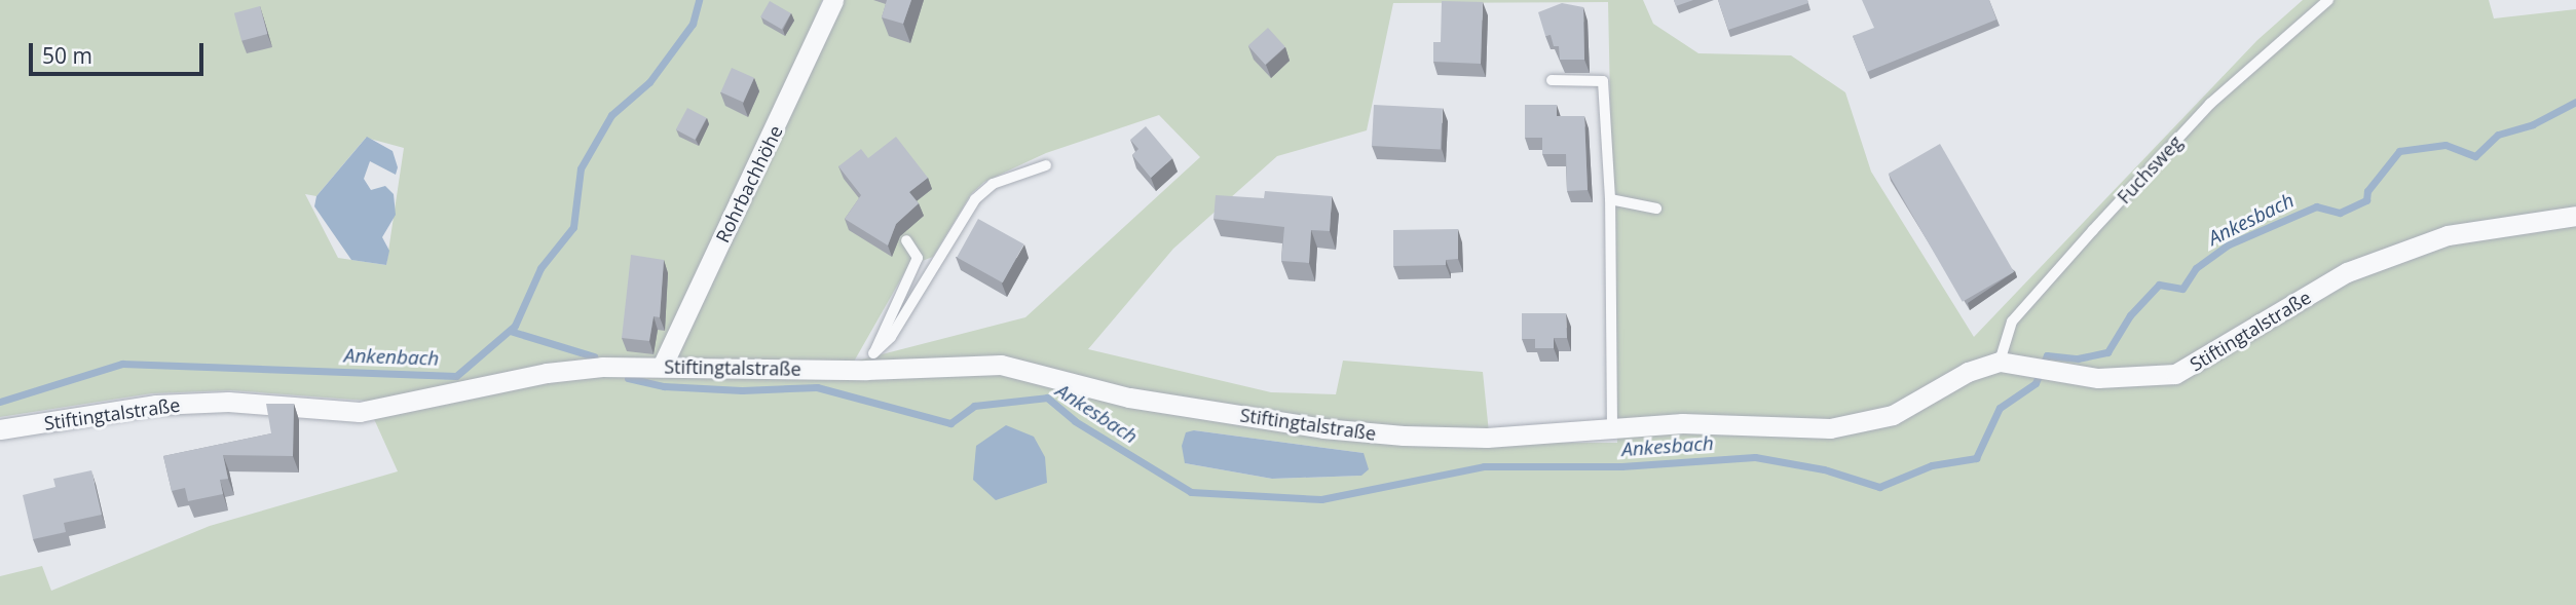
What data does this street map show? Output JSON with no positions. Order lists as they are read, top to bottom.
{
  "streets": {
    "street": ["Rohrbachhöhe", "Stiftingtalstraße"],
    "lane": ["Fuchsweg"]
  },
  "crossings": [
    ["Fuchsweg", "Stiftingtalstraße"],
    ["Rohrbachhöhe", "Stiftingtalstraße"]
  ],
  "water": ["Ankesbach", "Ankenbach"],
  "scale_bar": "50 m"
}
